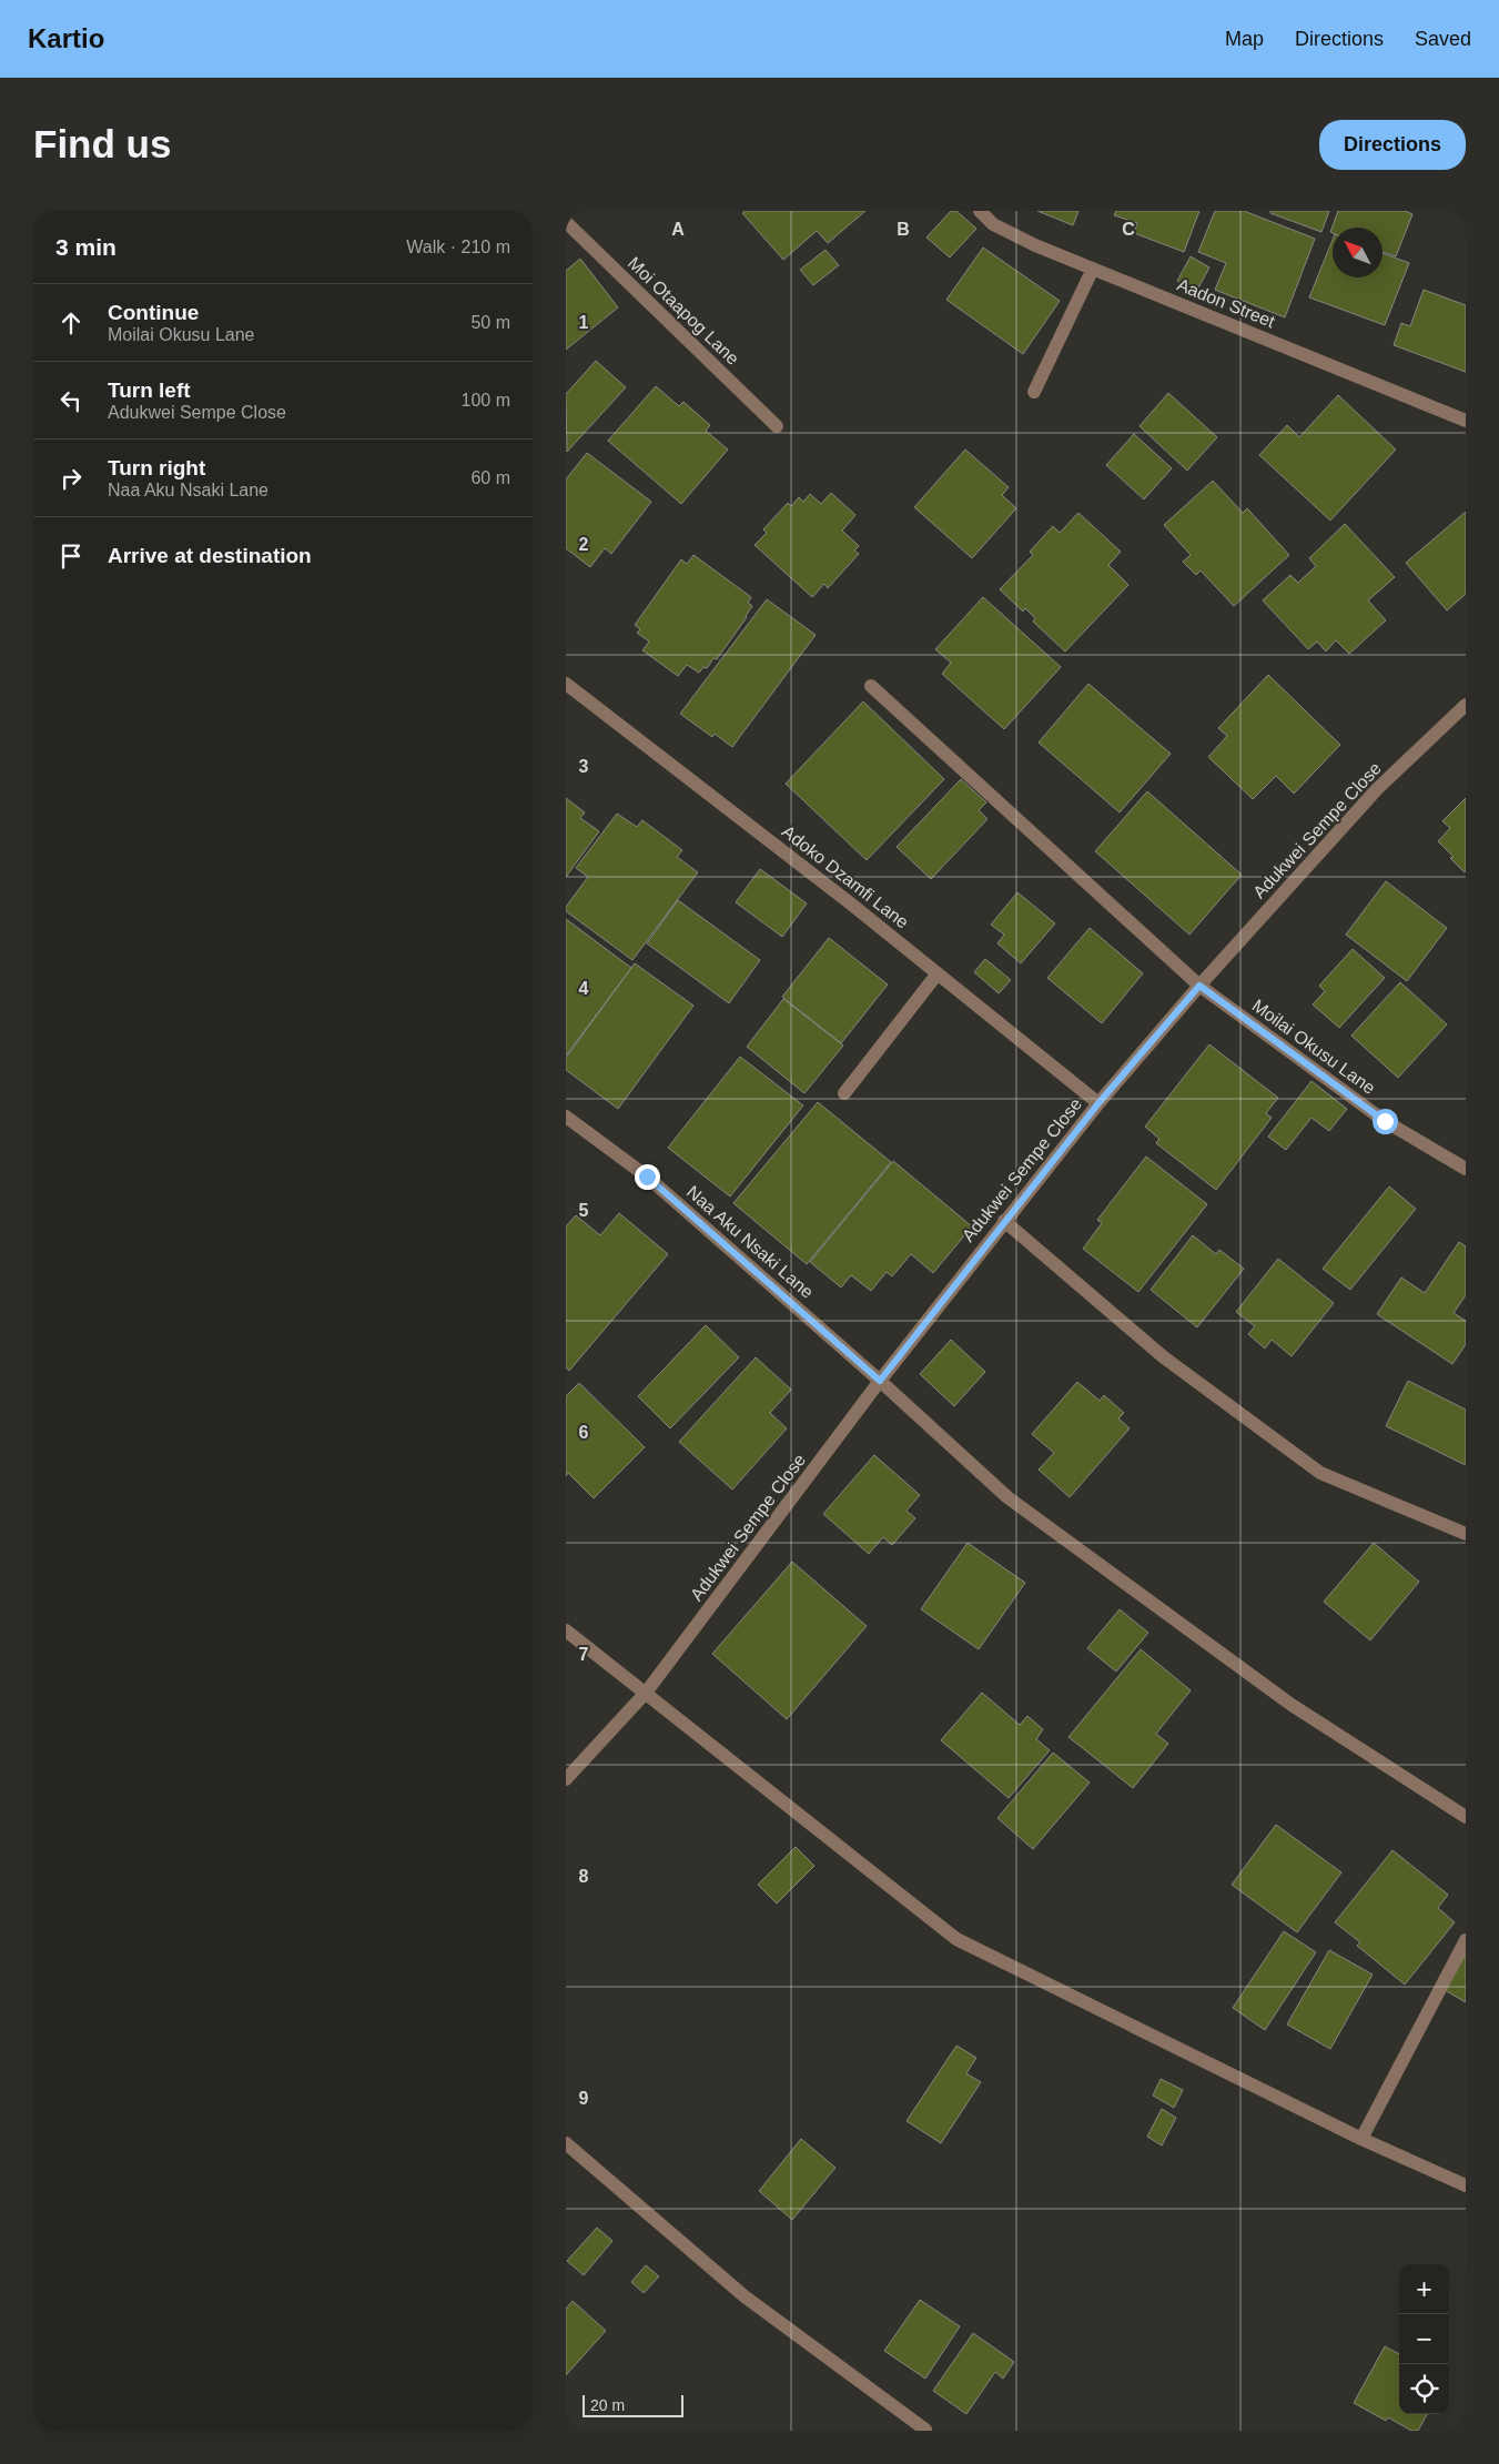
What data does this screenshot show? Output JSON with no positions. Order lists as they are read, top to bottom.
{
  "streets": {
    "street": [
      "Aadon Street",
      "Moi Otaapog Lane",
      "Adukwei Sempe Close",
      "Adoko Dzamfi Lane",
      "Moilai Okusu Lane",
      "Naa Aku Nsaki Lane"
    ]
  },
  "crossings": [
    ["Adukwei Sempe Close", "Adoko Dzamfi Lane"],
    ["Adukwei Sempe Close", "Moilai Okusu Lane"],
    ["Adukwei Sempe Close", "Naa Aku Nsaki Lane"]
  ],
  "scale_bar": "20 m",
  "north": "top left",
  "page": {
    "header": "Kartio",
    "nav": ["Map", "Directions", "Saved"],
    "buttons": "Directions",
    "title": "Find us",
    "heading": ["3 min", "Walk · 210 m"],
    "list": [
      ["Continue", "Moilai Okusu Lane", "50 m"],
      ["Turn left", "Adukwei Sempe Close", "100 m"],
      ["Turn right", "Naa Aku Nsaki Lane", "60 m"],
      "Arrive at destination"
    ],
    "map_buttons": ["+", "−"],
    "scale": "20 m"
  },
  "grid": {
    "columns": ["A", "B", "C"],
    "rows": [
      "1",
      "2",
      "3",
      "4",
      "5",
      "6",
      "7",
      "8",
      "9"
    ]
  }
}
